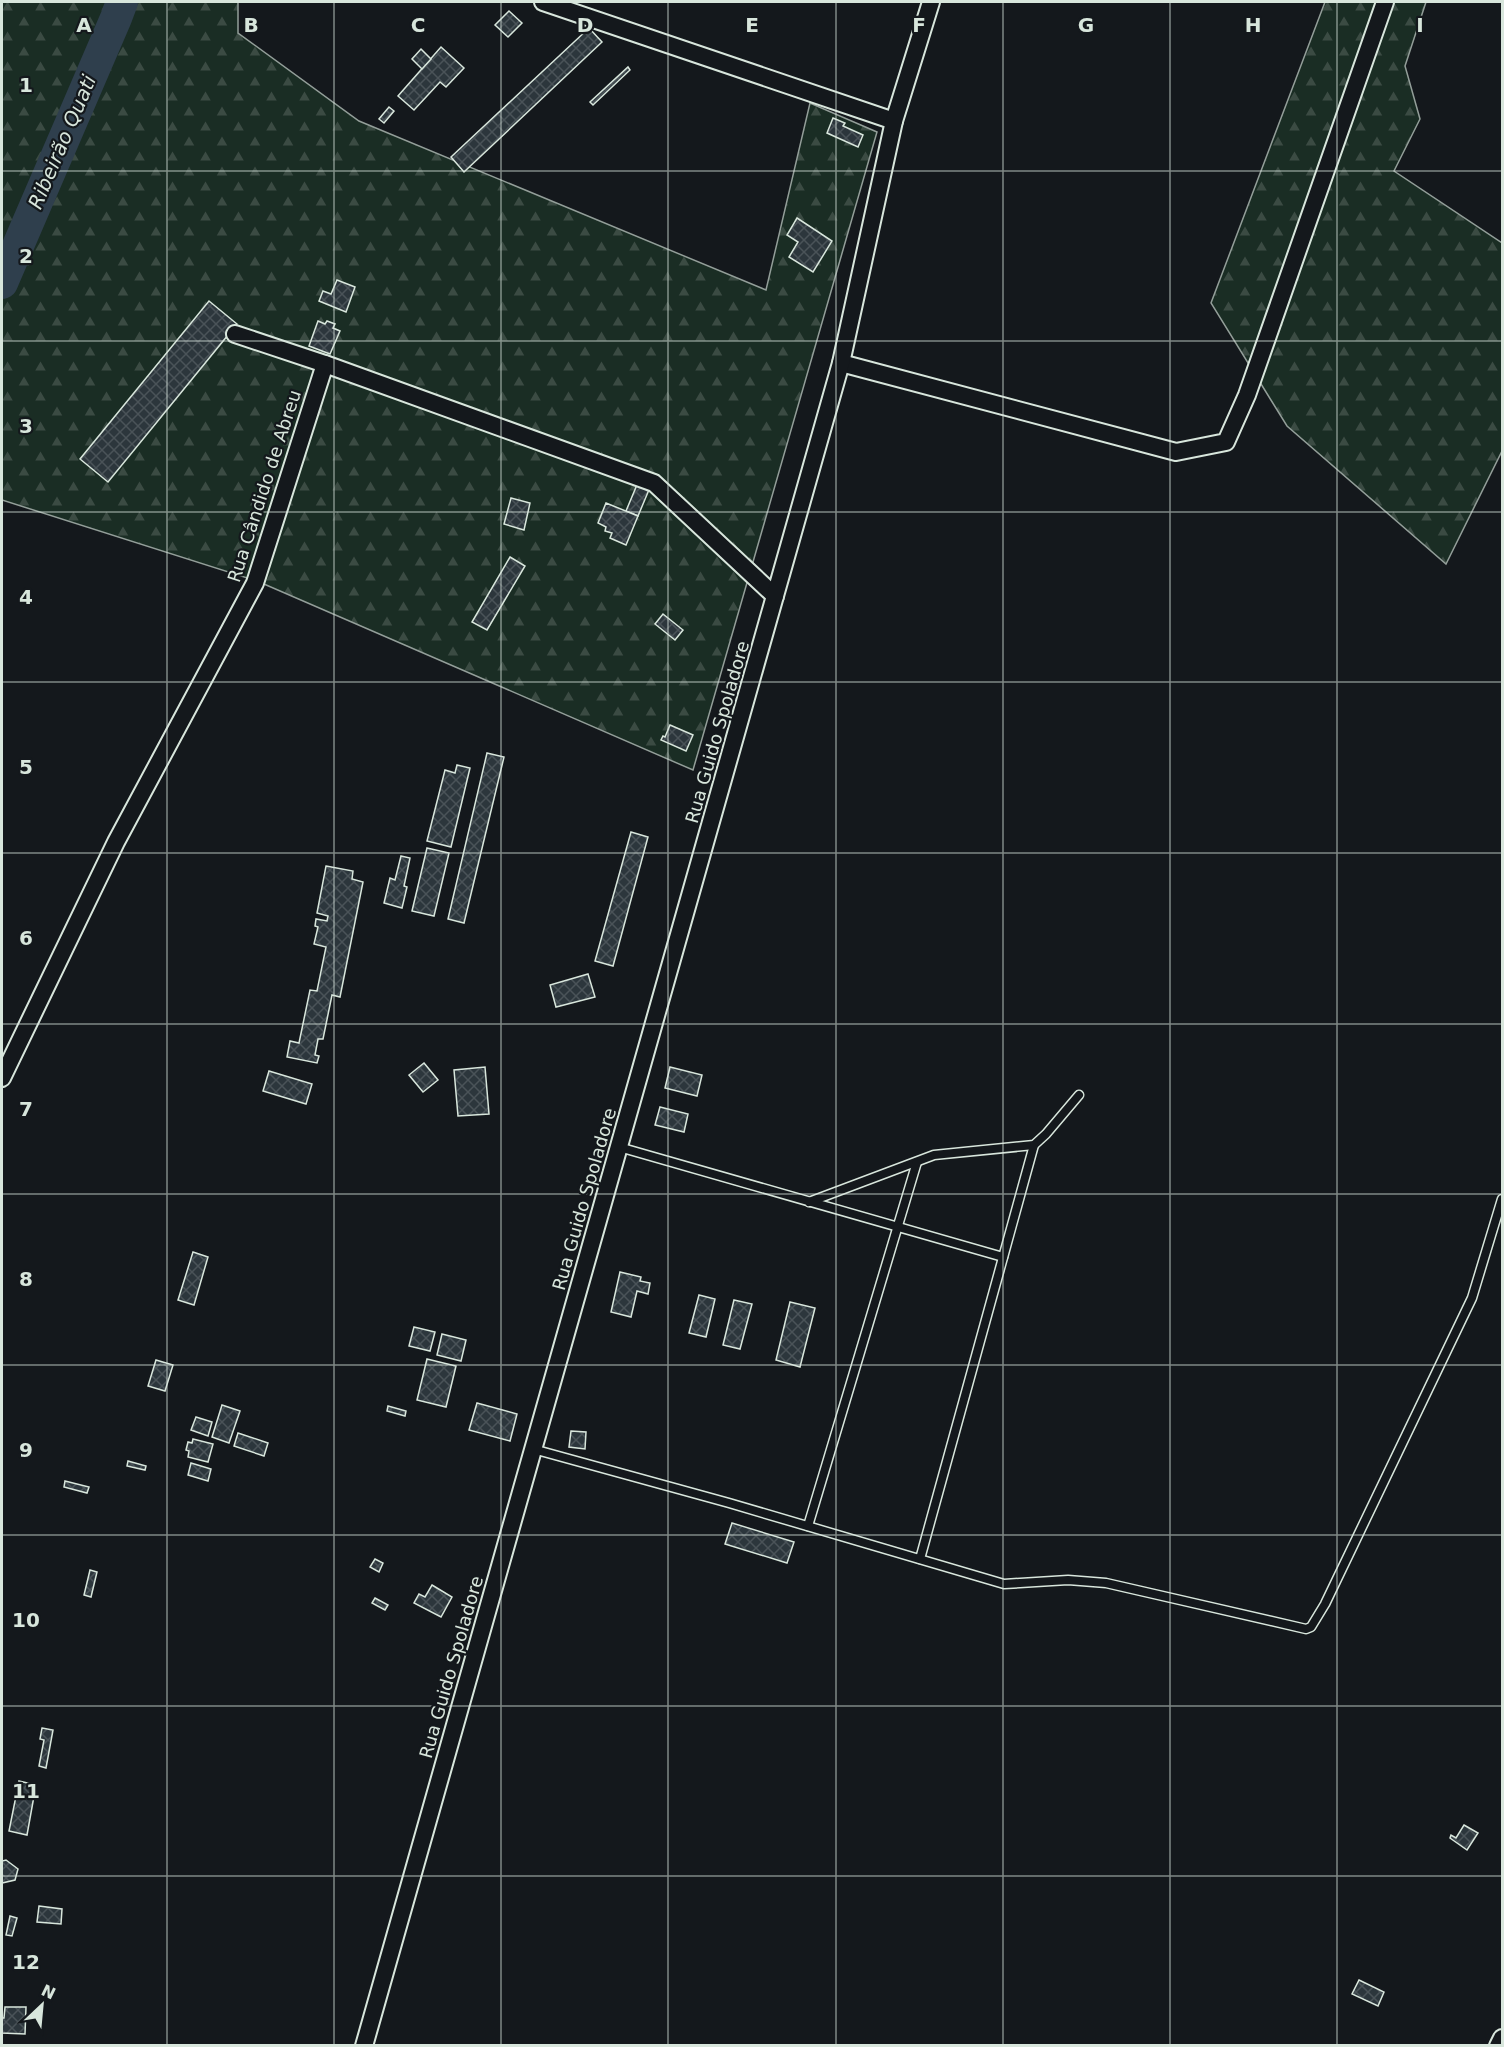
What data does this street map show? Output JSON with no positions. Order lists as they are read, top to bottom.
{
  "streets": {
    "street": ["Rua Cândido de Abreu", "Rua Guido Spoladore"]
  },
  "water": ["Ribeirão Quati"],
  "north": "top right",
  "grid": {
    "columns": [
      "A",
      "B",
      "C",
      "D",
      "E",
      "F",
      "G",
      "H",
      "I"
    ],
    "rows": [
      "1",
      "2",
      "3",
      "4",
      "5",
      "6",
      "7",
      "8",
      "9",
      "10",
      "11",
      "12"
    ]
  }
}
